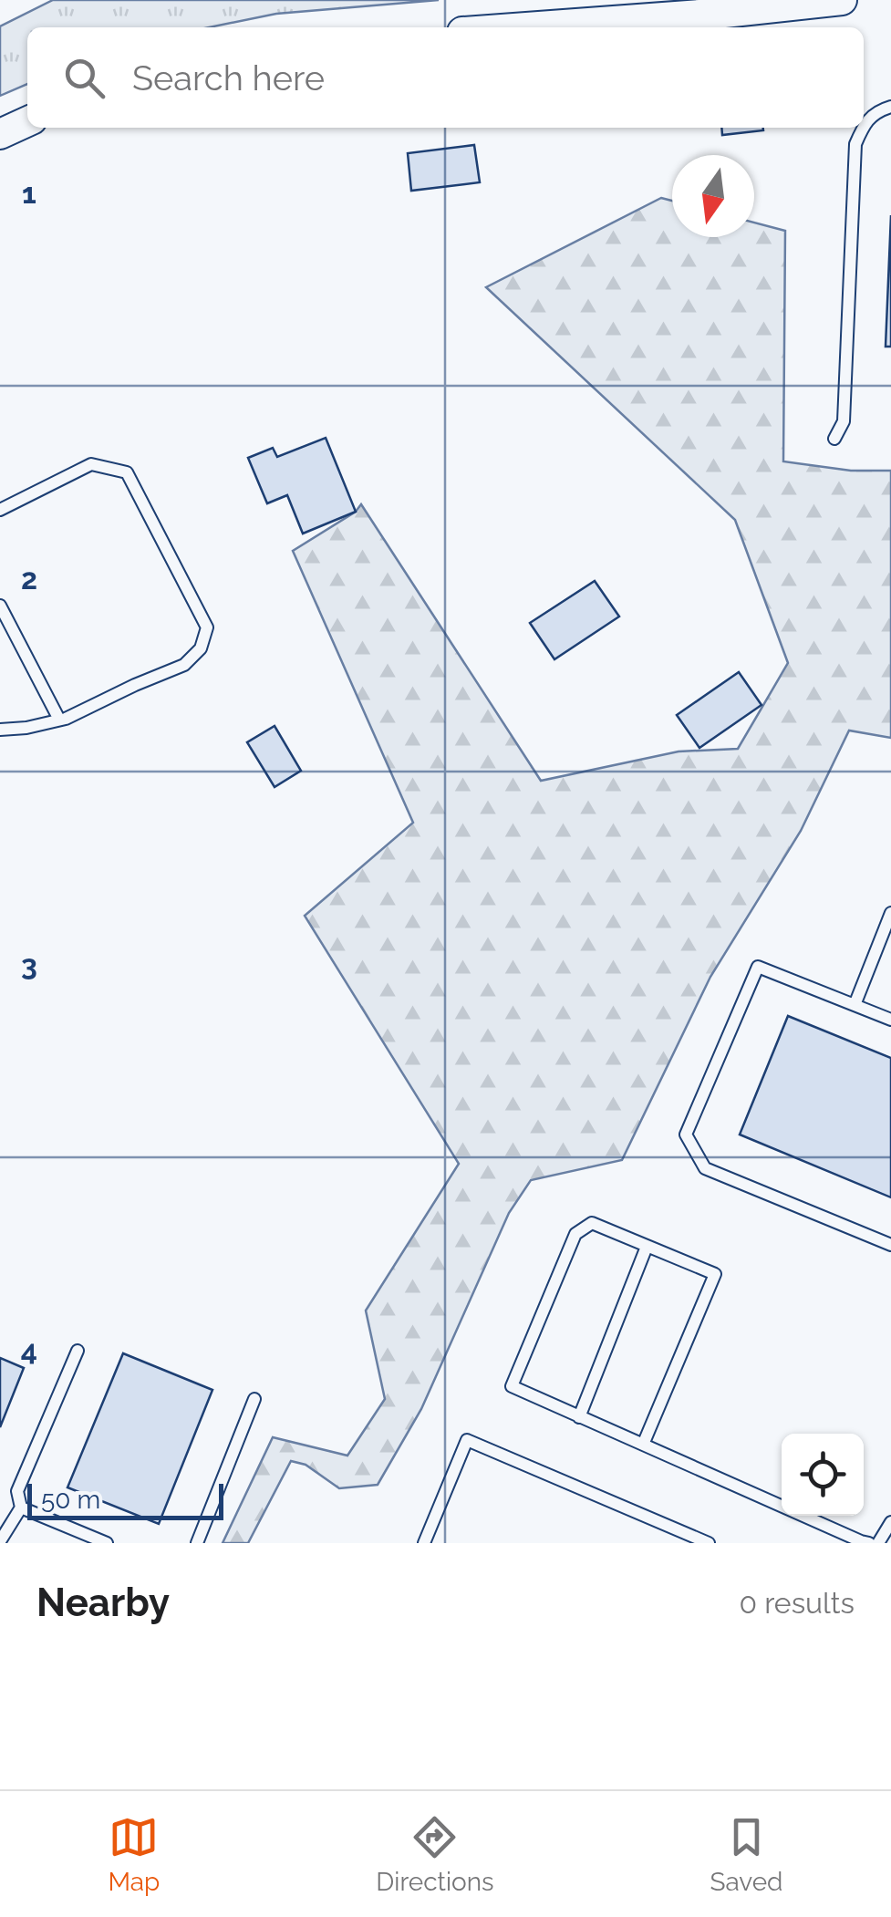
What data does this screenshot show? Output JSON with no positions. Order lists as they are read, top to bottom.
{
  "scale_bar": "50 m",
  "north": "bottom",
  "page": {
    "search": "Search here",
    "scale": "50 m",
    "heading": ["Nearby", "0 results"],
    "nav": ["Map", "Directions", "Saved"]
  },
  "grid": {
    "rows": [
      "1",
      "2",
      "3",
      "4"
    ]
  }
}
